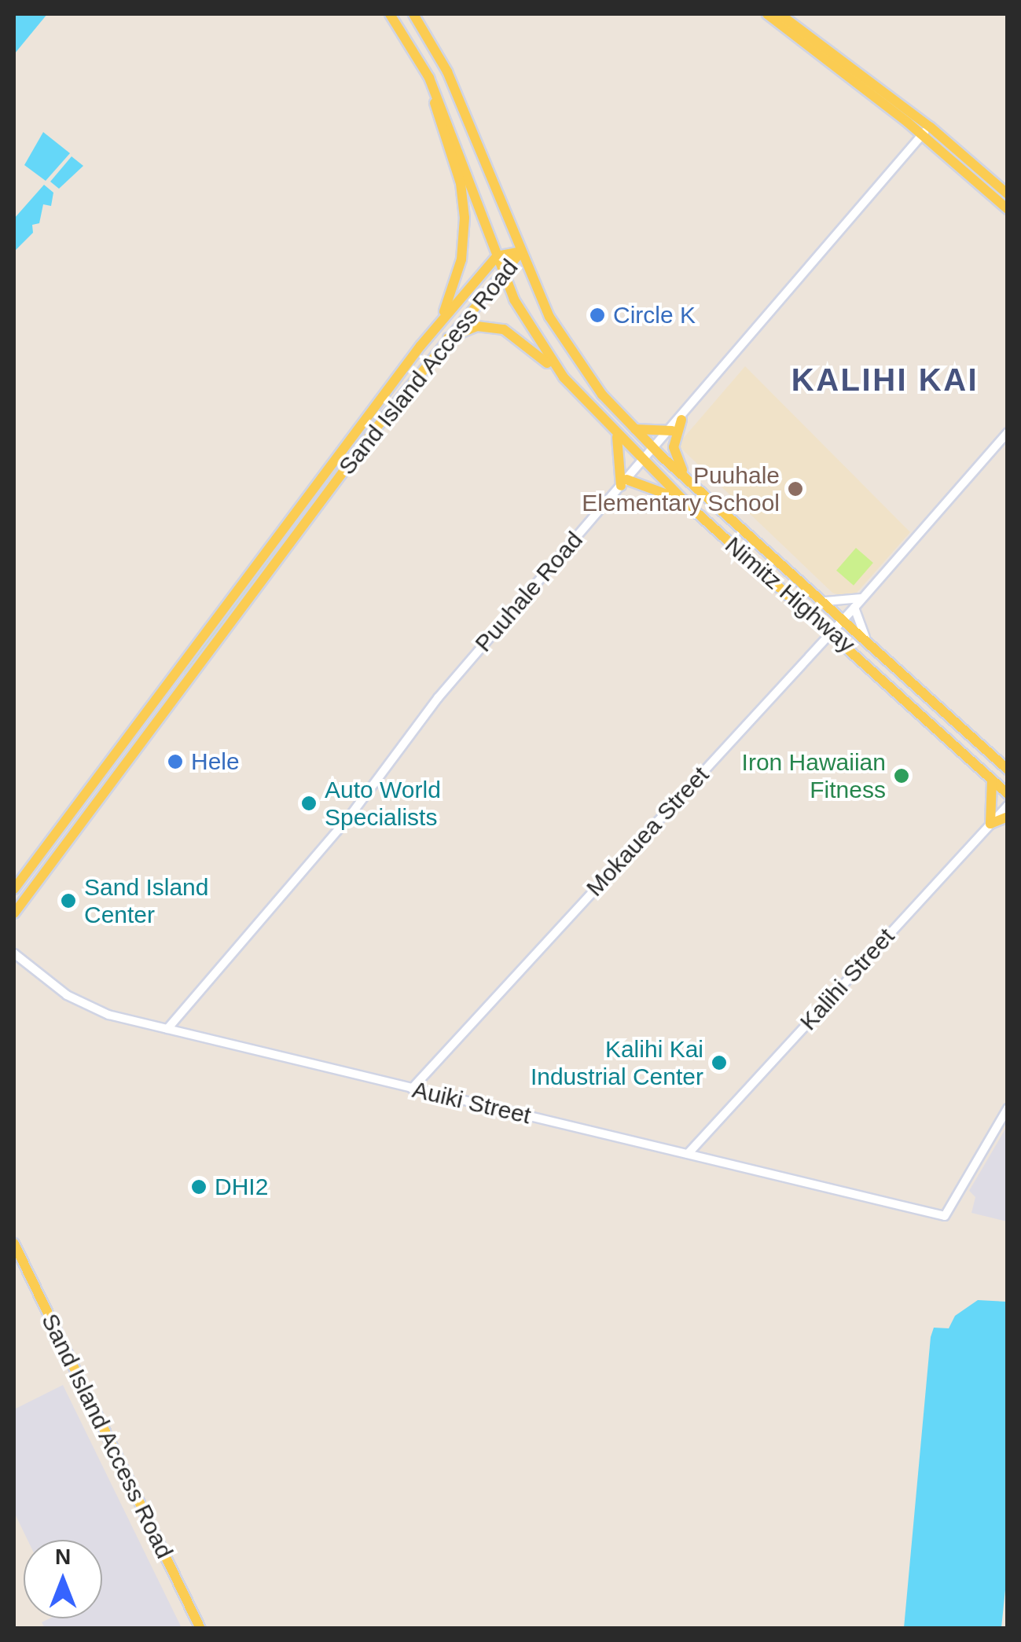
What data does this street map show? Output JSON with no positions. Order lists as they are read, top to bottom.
{
  "streets": {
    "main road": ["Sand Island Access Road", "Nimitz Highway"],
    "street": [
      "Puuhale Road",
      "Mokauea Street",
      "Kalihi Street",
      "Auiki Street"
    ]
  },
  "crossings": [
    ["Sand Island Access Road", "Nimitz Highway"],
    ["Puuhale Road", "Nimitz Highway"],
    ["Puuhale Road", "Auiki Street"],
    ["Nimitz Highway", "Mokauea Street"],
    ["Mokauea Street", "Auiki Street"],
    ["Kalihi Street", "Auiki Street"]
  ],
  "districts": ["KALIHI KAI"],
  "places": [
    "Circle K",
    "Puuhale Elementary School",
    "Hele",
    "Iron Hawaiian Fitness",
    "Auto World Specialists",
    "Sand Island Center",
    "Kalihi Kai Industrial Center",
    "DHI2"
  ],
  "north": "top"
}
